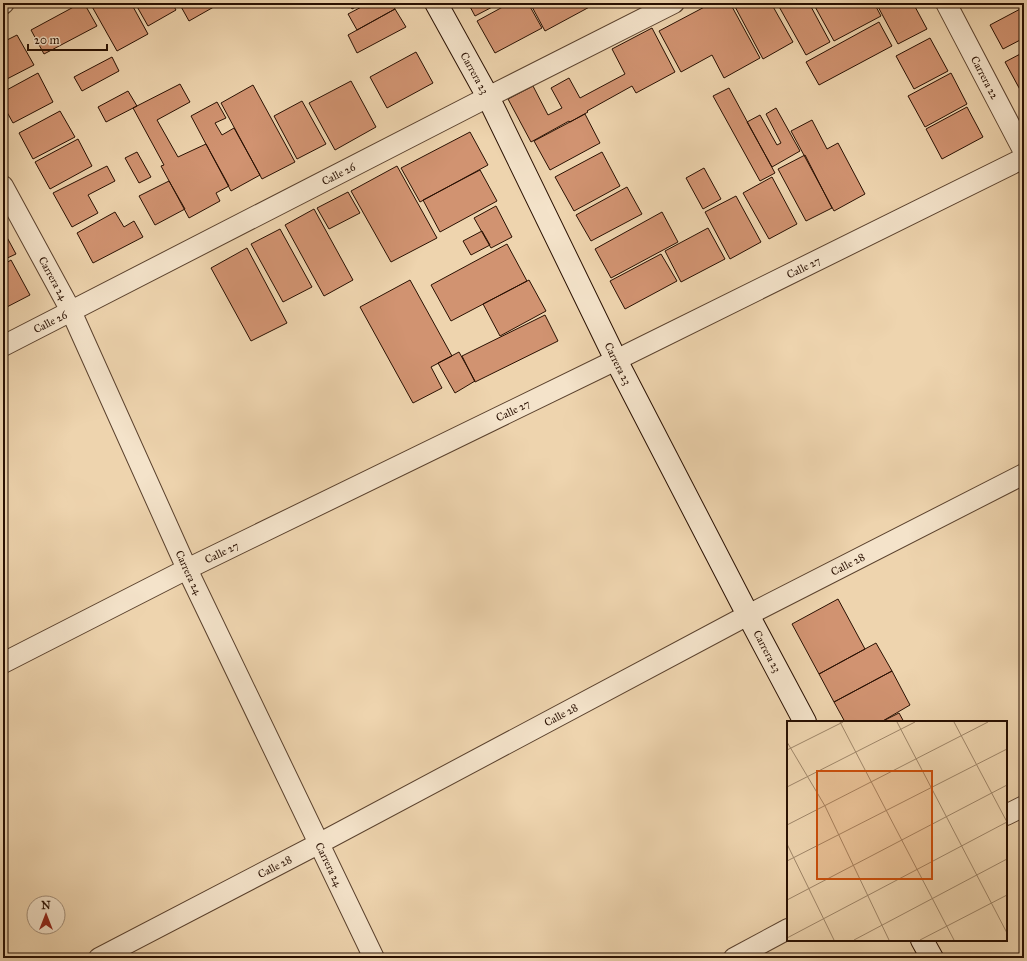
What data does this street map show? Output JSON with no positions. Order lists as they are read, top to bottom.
{
  "streets": {
    "street": [
      "Carrera 23",
      "Carrera 22",
      "Calle 26",
      "Calle 27",
      "Carrera 24",
      "Calle 28"
    ]
  },
  "crossings": [
    ["Carrera 23", "Calle 26"],
    ["Carrera 23", "Calle 27"],
    ["Carrera 23", "Calle 28"],
    ["Calle 26", "Carrera 24"],
    ["Calle 27", "Carrera 24"],
    ["Carrera 24", "Calle 28"]
  ],
  "scale_bar": "20 m",
  "north": "top"
}
